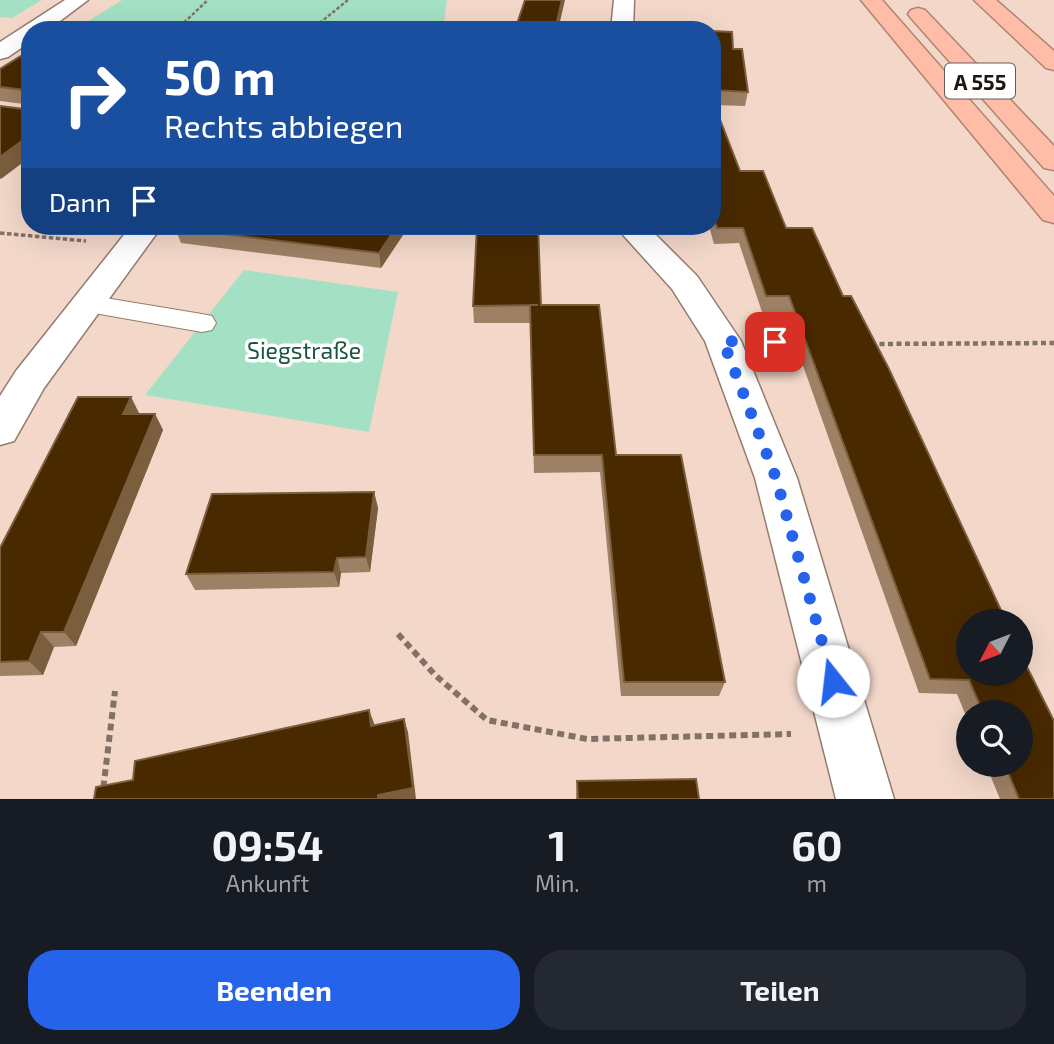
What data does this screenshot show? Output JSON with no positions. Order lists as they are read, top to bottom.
{
  "streets": {
    "highway": ["A 555"]
  },
  "parks": ["Siegstraße"],
  "north": "bottom left",
  "page": {
    "turn": ["50 m", "Rechts abbiegen"],
    "then": "Dann",
    "eta": [
      "09:54",
      "Ankunft",
      "1",
      "Min.",
      "60",
      "m"
    ],
    "buttons": ["Beenden", "Teilen"]
  }
}
